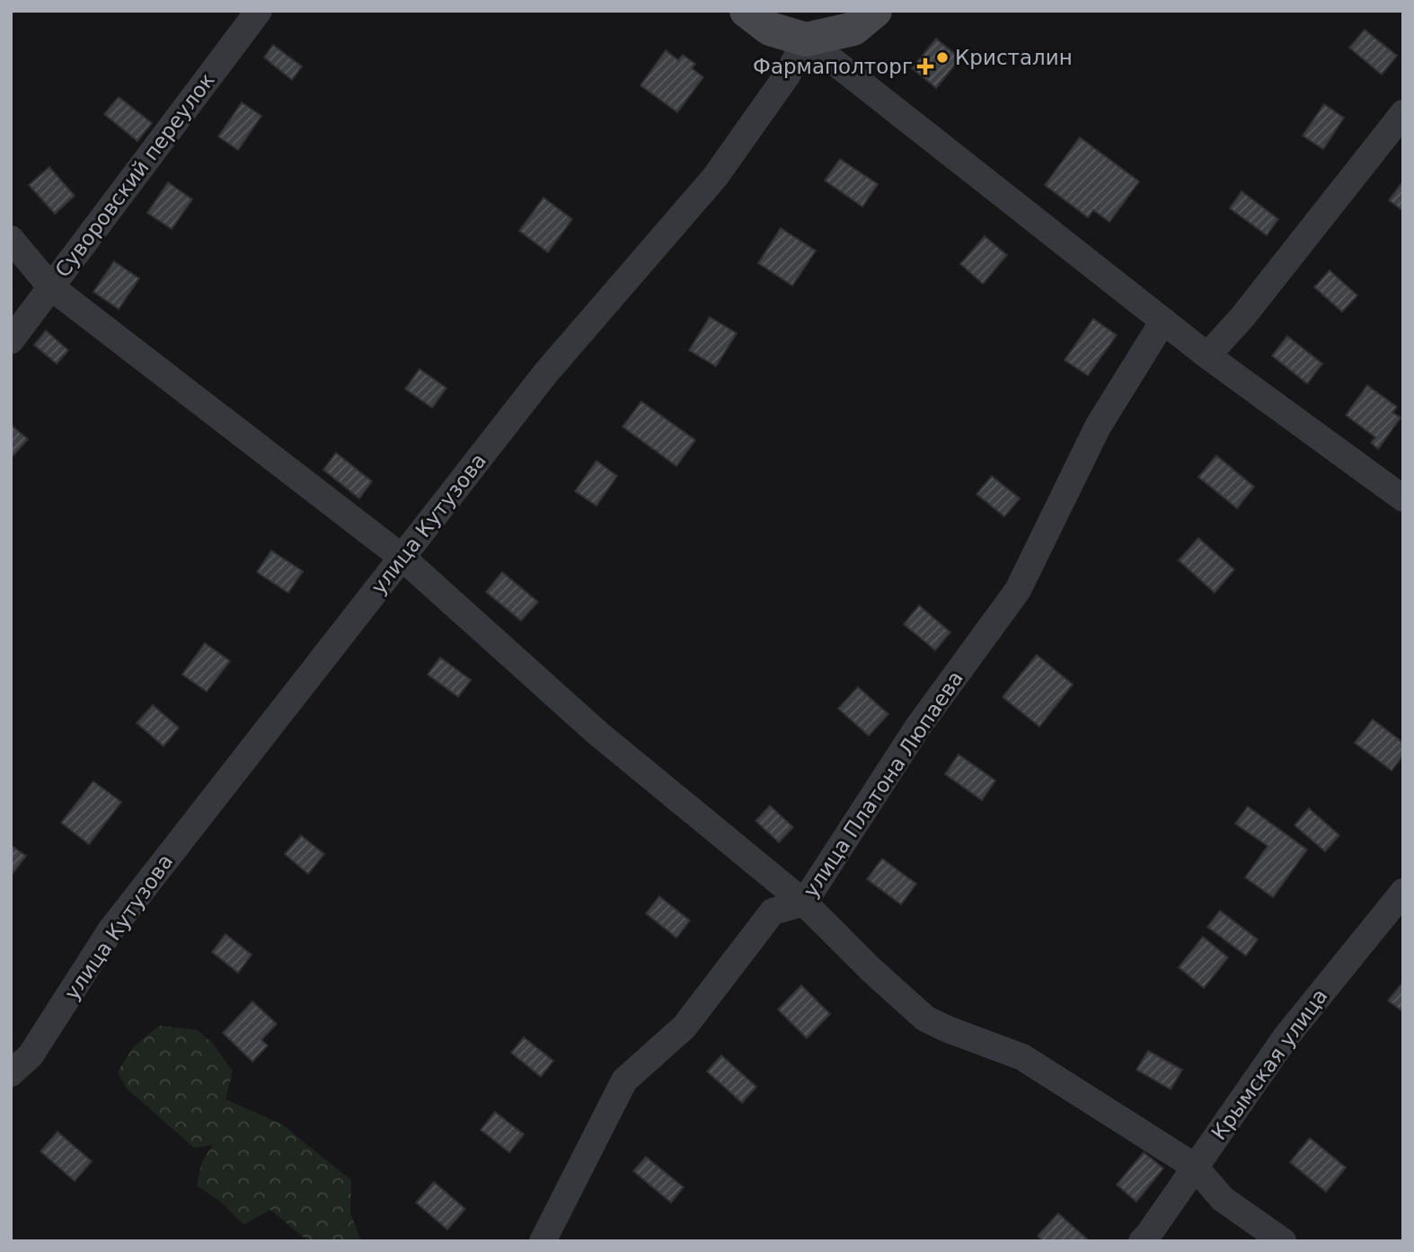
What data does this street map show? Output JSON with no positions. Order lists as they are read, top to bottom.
{
  "streets": {
    "street": [
      "Суворовский переулок",
      "улица Кутузова",
      "улица Платона Люпаева",
      "Крымская улица"
    ]
  },
  "places": {
    "other": ["Кристалин"],
    "health": ["Фармаполторг"]
  }
}
